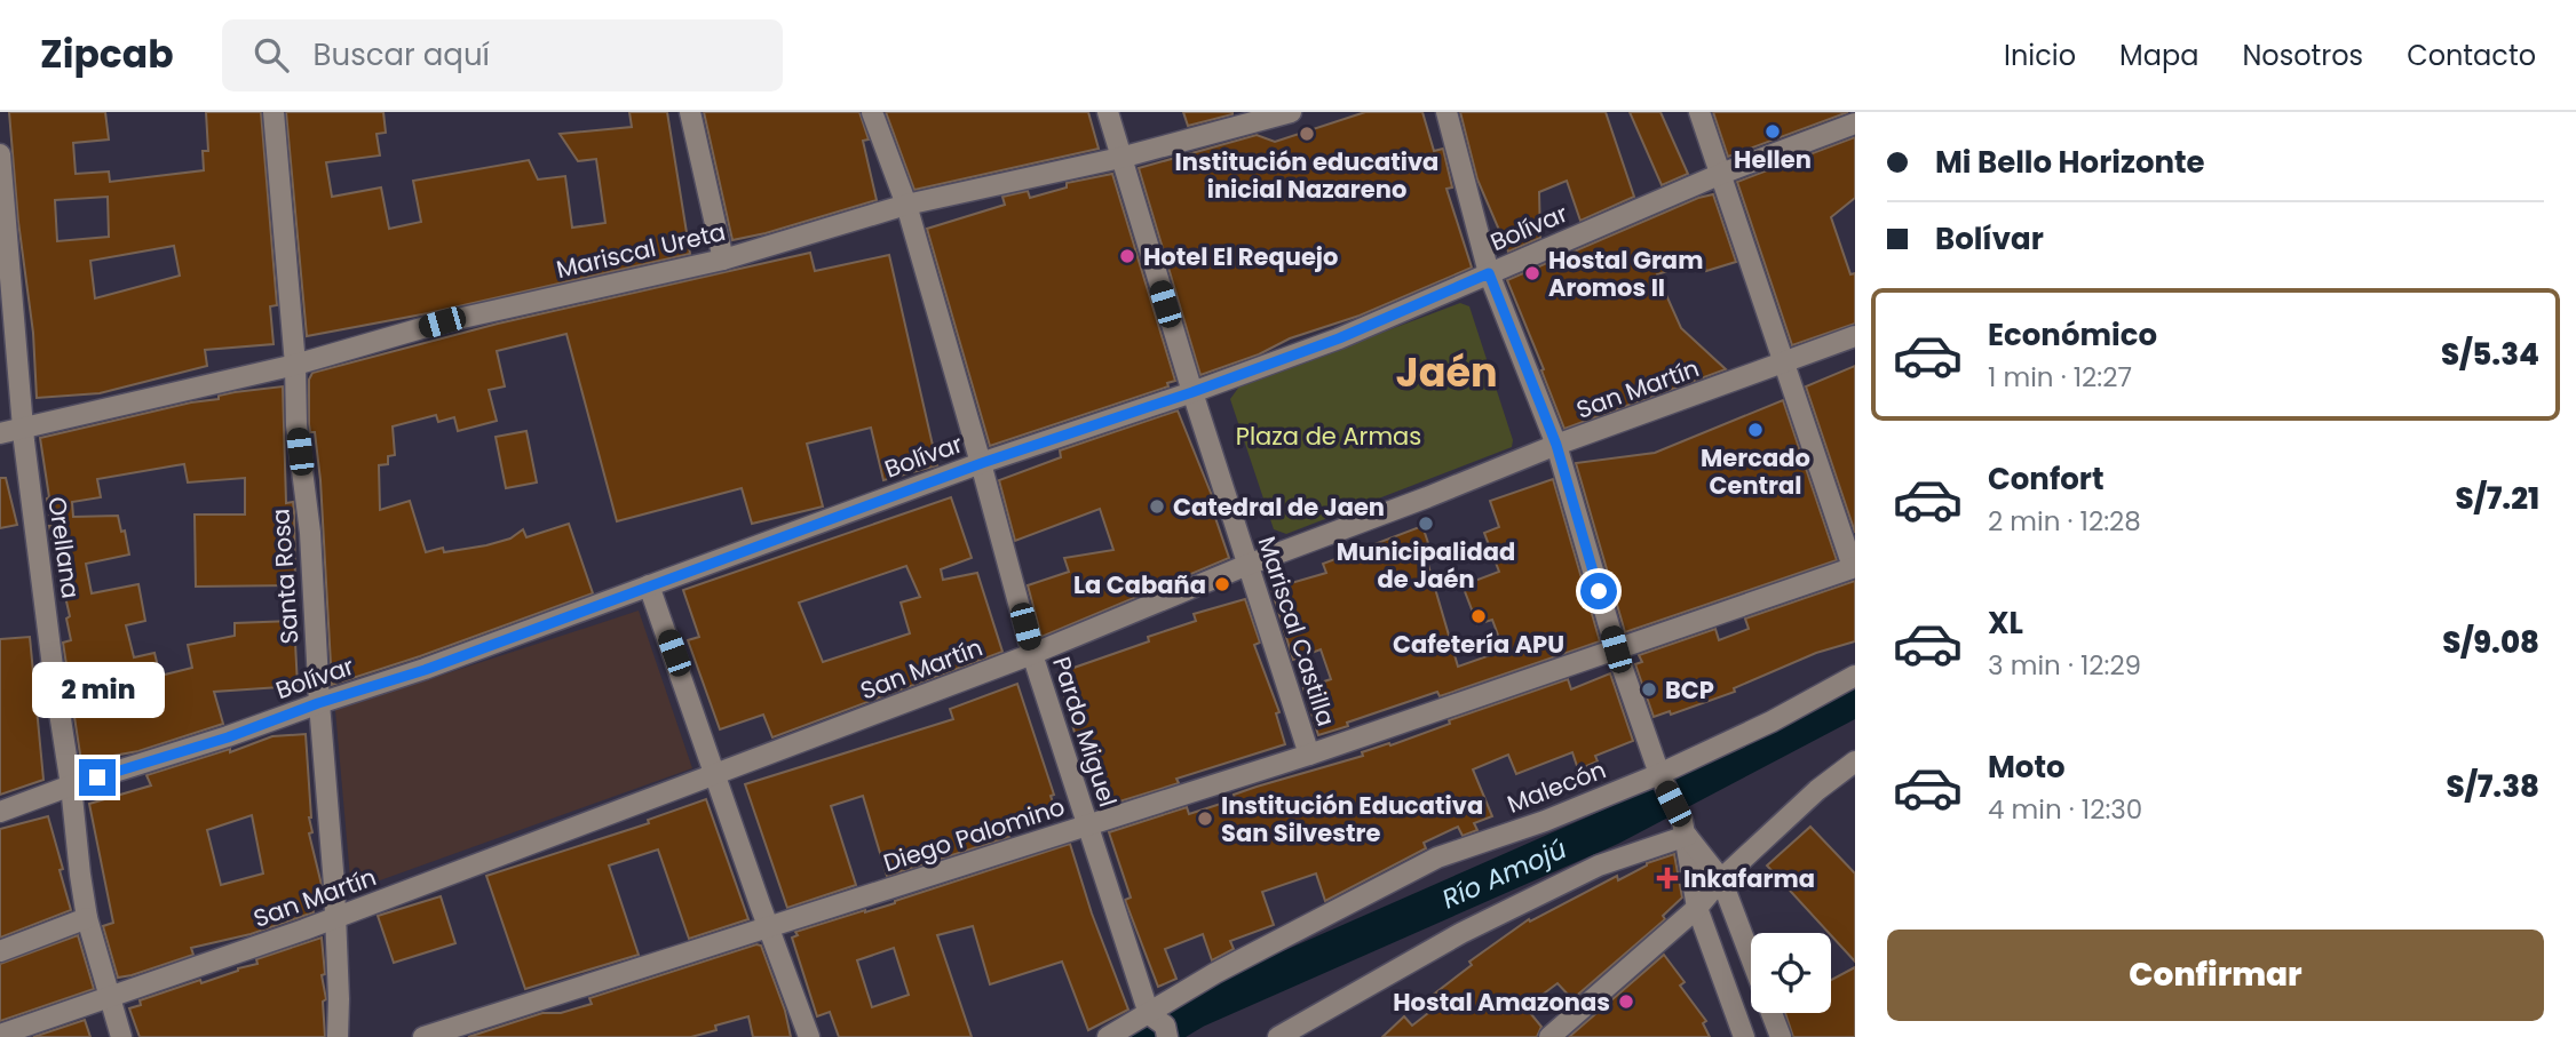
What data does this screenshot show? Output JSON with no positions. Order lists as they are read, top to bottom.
{
  "streets": {
    "street": [
      "Bolívar",
      "Mariscal Ureta",
      "San Martín",
      "Orellana",
      "Santa Rosa",
      "Mariscal Castilla",
      "Pardo Miguel",
      "Malecón",
      "Diego Palomino"
    ]
  },
  "crossings": [
    ["Bolívar", "Orellana"],
    ["Bolívar", "Santa Rosa"],
    ["Bolívar", "Mariscal Castilla"],
    ["Bolívar", "Pardo Miguel"],
    ["Mariscal Ureta", "Orellana"],
    ["Mariscal Ureta", "Santa Rosa"],
    ["Mariscal Ureta", "Mariscal Castilla"],
    ["Mariscal Ureta", "Pardo Miguel"],
    ["San Martín", "Orellana"],
    ["San Martín", "Santa Rosa"],
    ["San Martín", "Mariscal Castilla"],
    ["San Martín", "Pardo Miguel"],
    ["Mariscal Castilla", "Diego Palomino"],
    ["Pardo Miguel", "Malecón"],
    ["Pardo Miguel", "Diego Palomino"]
  ],
  "districts": ["Jaén"],
  "water": ["Río Amojú"],
  "parks": ["Plaza de Armas"],
  "places": {
    "other": [
      "Hellen",
      "Institución educativa inicial Nazareno",
      "Hotel El Requejo",
      "Hostal Gram Aromos II",
      "Mercado Central",
      "Catedral de Jaen",
      "Municipalidad de Jaén",
      "La Cabaña",
      "Cafetería APU",
      "BCP",
      "Institución Educativa San Silvestre",
      "Hostal Amazonas"
    ],
    "health": ["Inkafarma"]
  },
  "page": {
    "header": "Zipcab",
    "search": "Buscar aquí",
    "nav": [
      "Inicio",
      "Mapa",
      "Nosotros",
      "Contacto"
    ],
    "banner": ["Mi Bello Horizonte", "Bolívar"],
    "list": [
      {
        "name": "Económico",
        "note": "1 min · 12:27",
        "value": "S/5.34"
      },
      {
        "name": "Confort",
        "note": "2 min · 12:28",
        "value": "S/7.21"
      },
      {
        "name": "XL",
        "note": "3 min · 12:29",
        "value": "S/9.08"
      },
      {
        "name": "Moto",
        "note": "4 min · 12:30",
        "value": "S/7.38"
      }
    ],
    "bubble": "2 min",
    "buttons": "Confirmar"
  }
}
